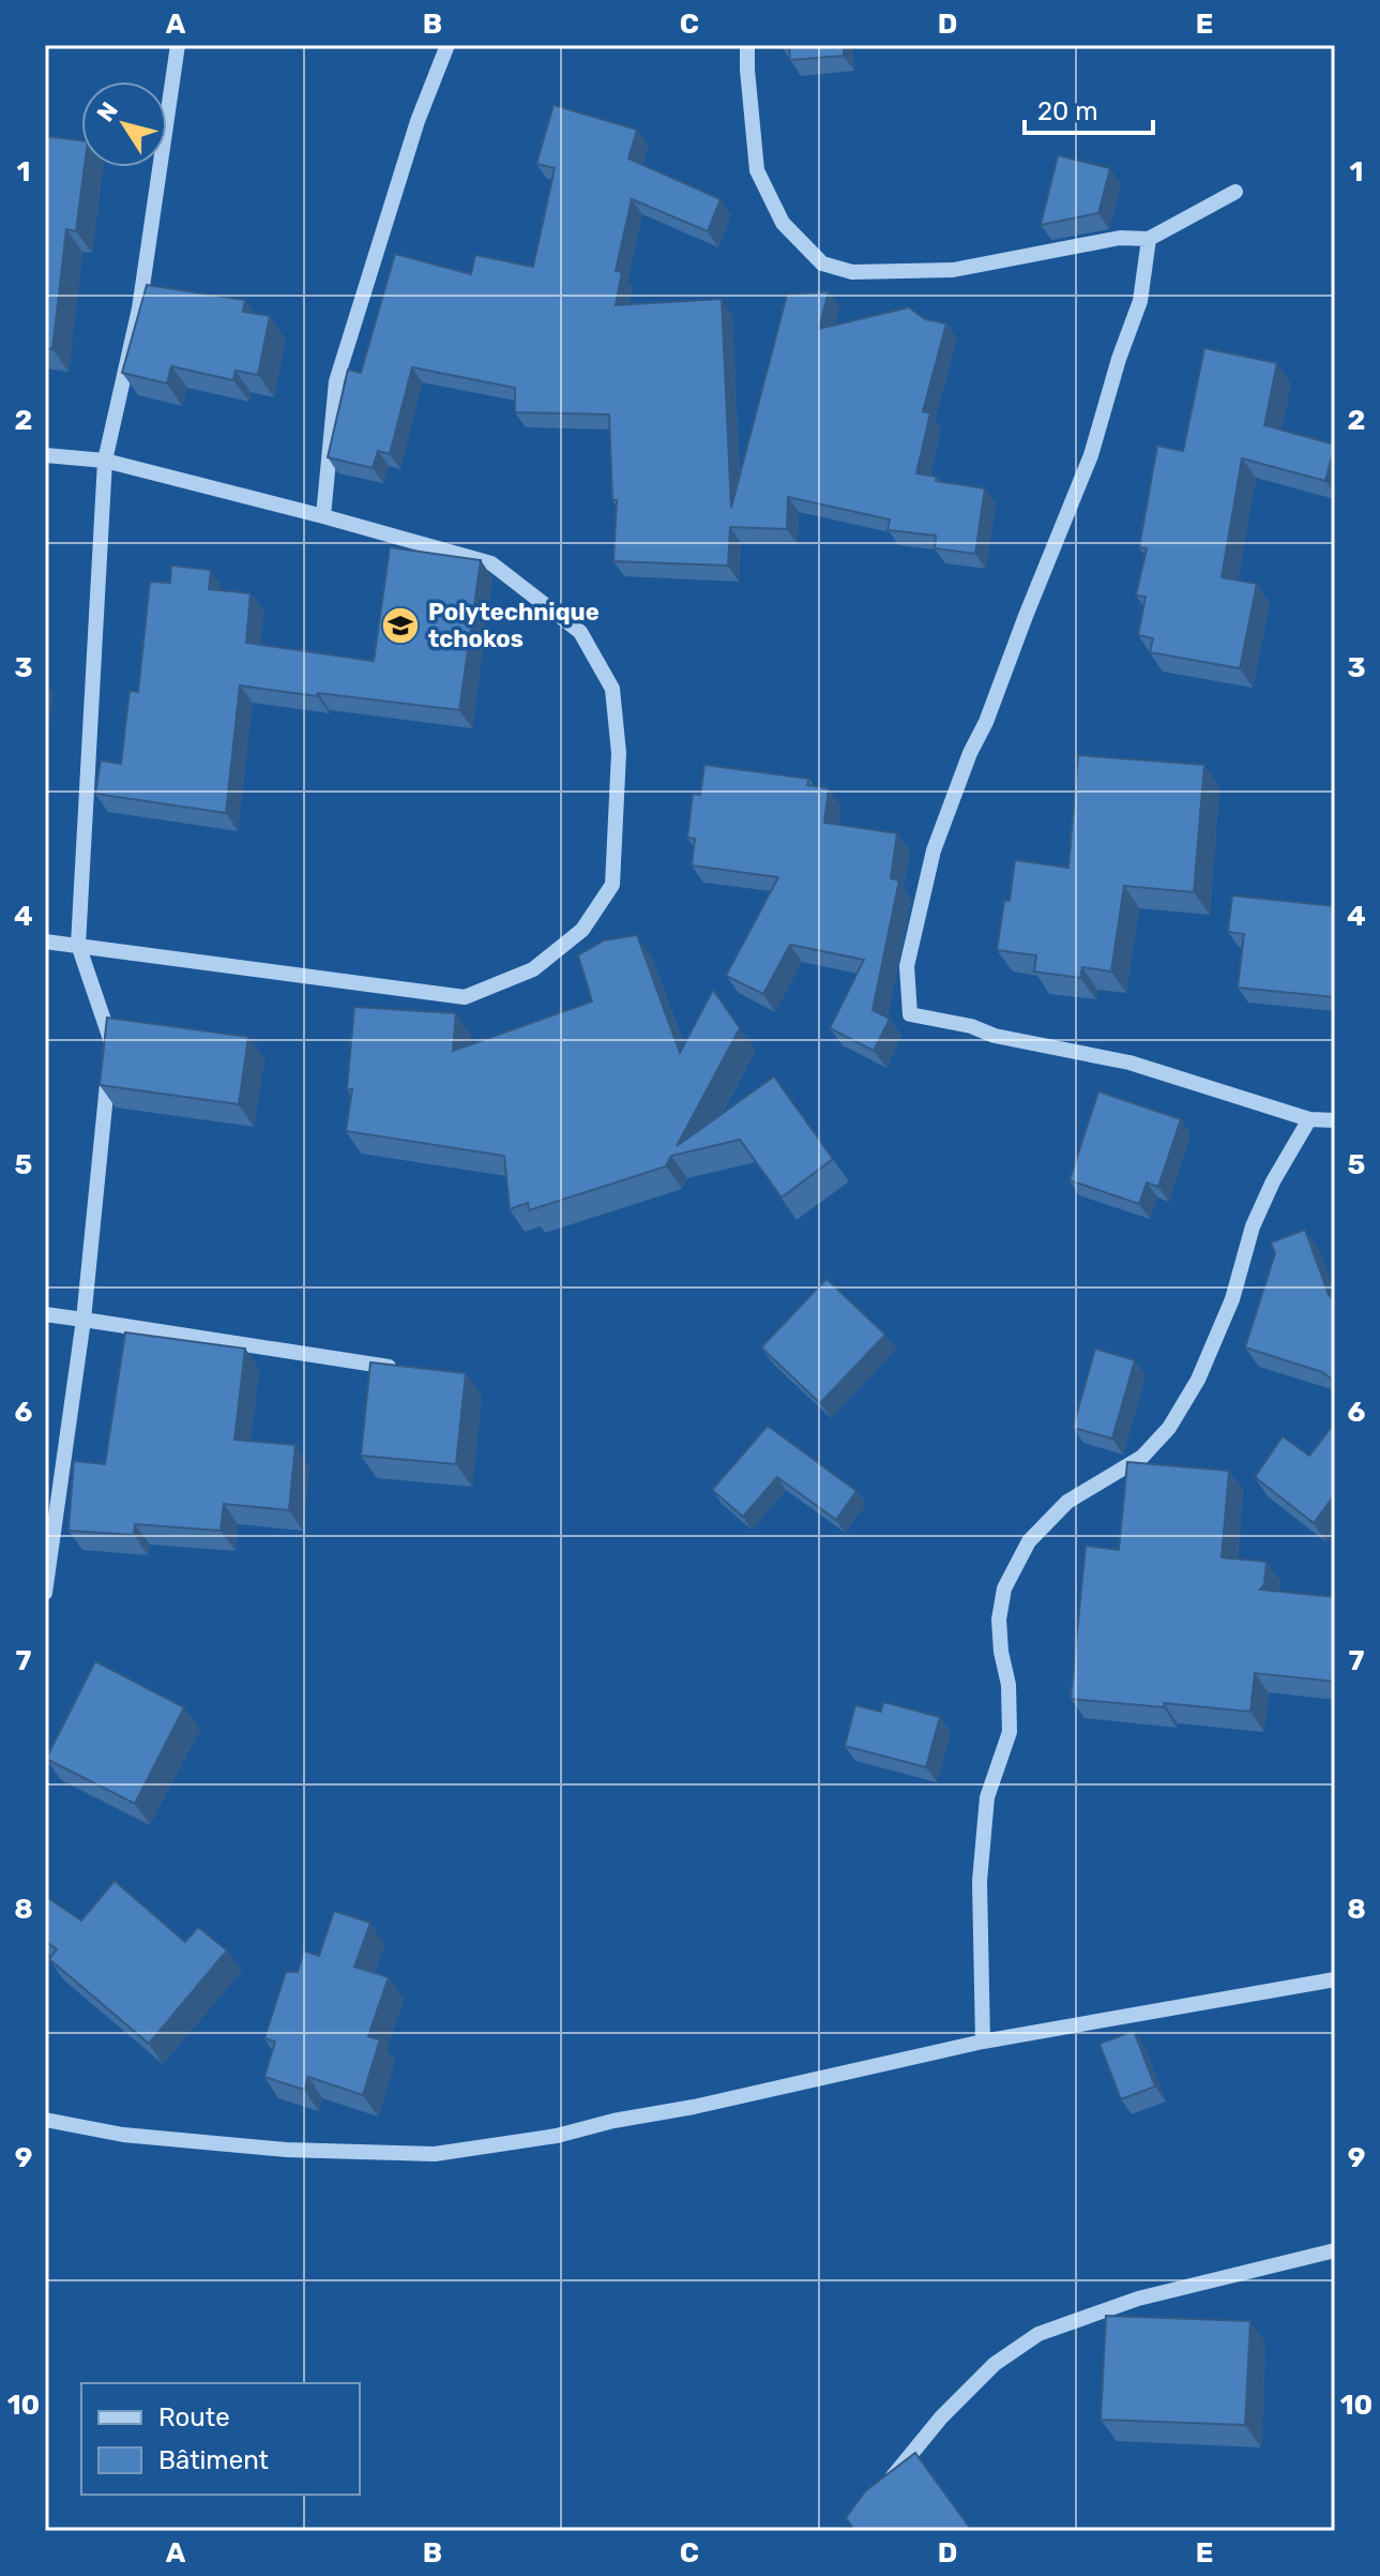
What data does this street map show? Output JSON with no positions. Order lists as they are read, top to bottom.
{
  "places": {
    "school or university": ["Polytechnique tchokos"]
  },
  "legend": ["Route", "Bâtiment"],
  "scale_bar": "20 m",
  "north": "top left",
  "grid": {
    "columns": [
      "A",
      "B",
      "C",
      "D",
      "E"
    ],
    "rows": [
      "1",
      "2",
      "3",
      "4",
      "5",
      "6",
      "7",
      "8",
      "9",
      "10"
    ]
  }
}
